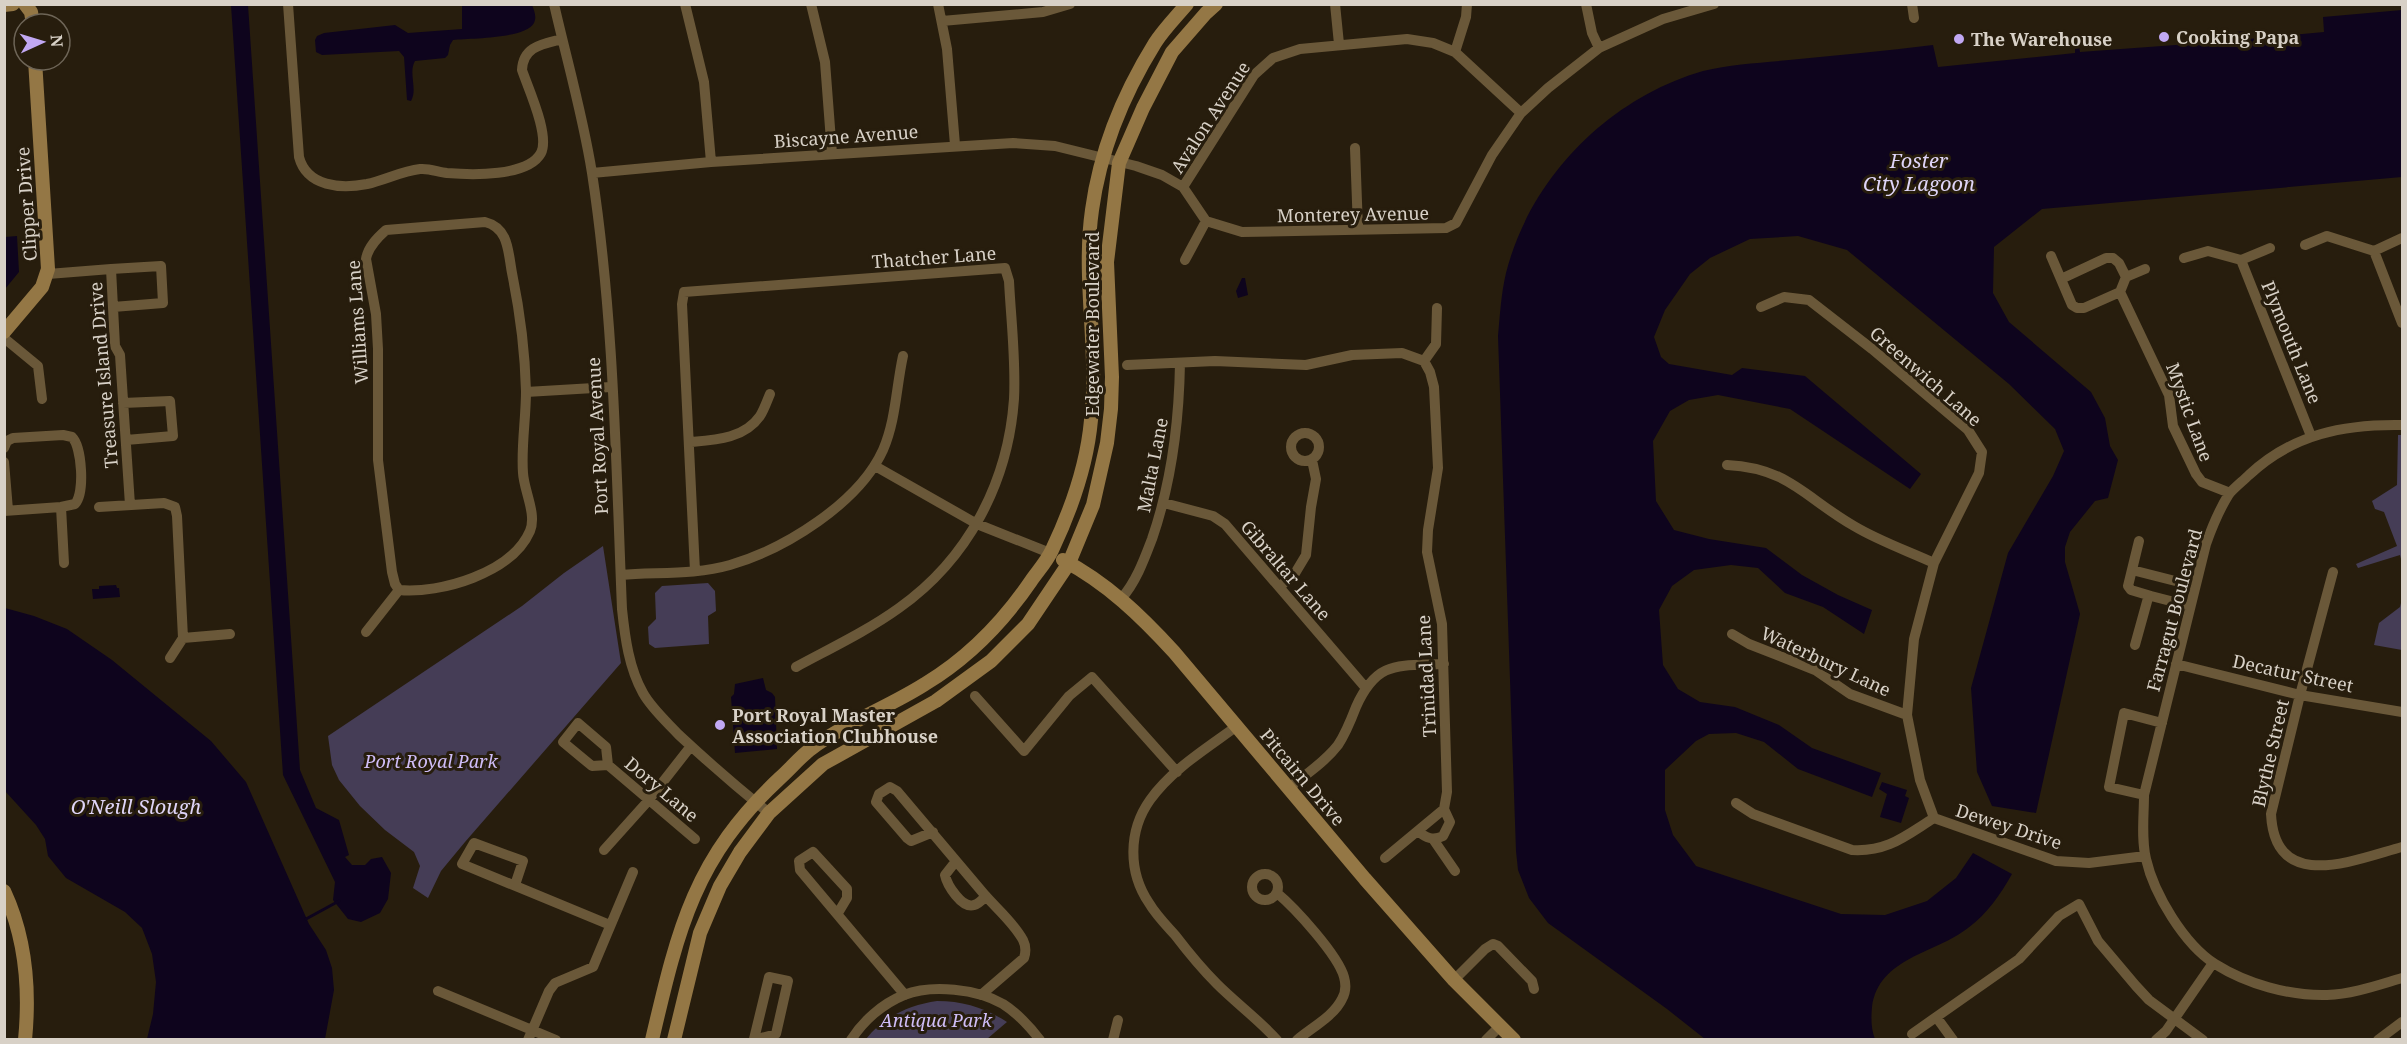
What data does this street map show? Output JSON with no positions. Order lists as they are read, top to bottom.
{
  "streets": {
    "street": [
      "Avalon Avenue",
      "Biscayne Avenue",
      "Clipper Drive",
      "Monterey Avenue",
      "Thatcher Lane",
      "Williams Lane",
      "Edgewater Boulevard",
      "Plymouth Lane",
      "Treasure Island Drive",
      "Greenwich Lane",
      "Mystic Lane",
      "Port Royal Avenue",
      "Malta Lane",
      "Gibraltar Lane",
      "Farragut Boulevard",
      "Waterbury Lane",
      "Decatur Street",
      "Trinidad Lane",
      "Blythe Street",
      "Pitcairn Drive",
      "Dory Lane",
      "Dewey Drive"
    ]
  },
  "crossings": [
    ["Avalon Avenue", "Monterey Avenue"],
    ["Biscayne Avenue", "Edgewater Boulevard"],
    ["Biscayne Avenue", "Port Royal Avenue"],
    ["Clipper Drive", "Treasure Island Drive"],
    ["Edgewater Boulevard", "Port Royal Avenue"],
    ["Edgewater Boulevard", "Pitcairn Drive"],
    ["Plymouth Lane", "Farragut Boulevard"],
    ["Greenwich Lane", "Waterbury Lane"],
    ["Greenwich Lane", "Dewey Drive"],
    ["Mystic Lane", "Farragut Boulevard"],
    ["Malta Lane", "Gibraltar Lane"],
    ["Malta Lane", "Pitcairn Drive"],
    ["Farragut Boulevard", "Decatur Street"],
    ["Farragut Boulevard", "Dewey Drive"],
    ["Decatur Street", "Blythe Street"]
  ],
  "water": ["Foster City Lagoon", "O'Neill Slough"],
  "parks": ["Port Royal Park", "Antiqua Park"],
  "places": ["Cooking Papa", "The Warehouse", "Port Royal Master Association Clubhouse"],
  "north": "right"
}
